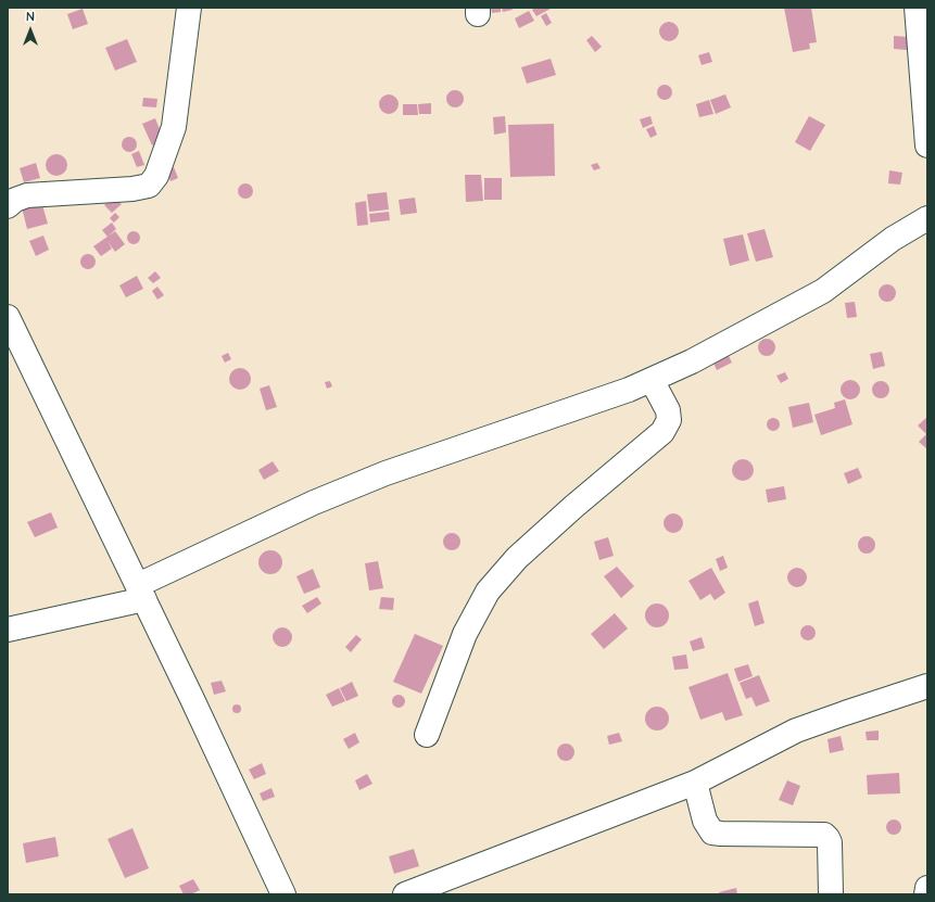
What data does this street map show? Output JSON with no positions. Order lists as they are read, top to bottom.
{
  "north": "top"
}
